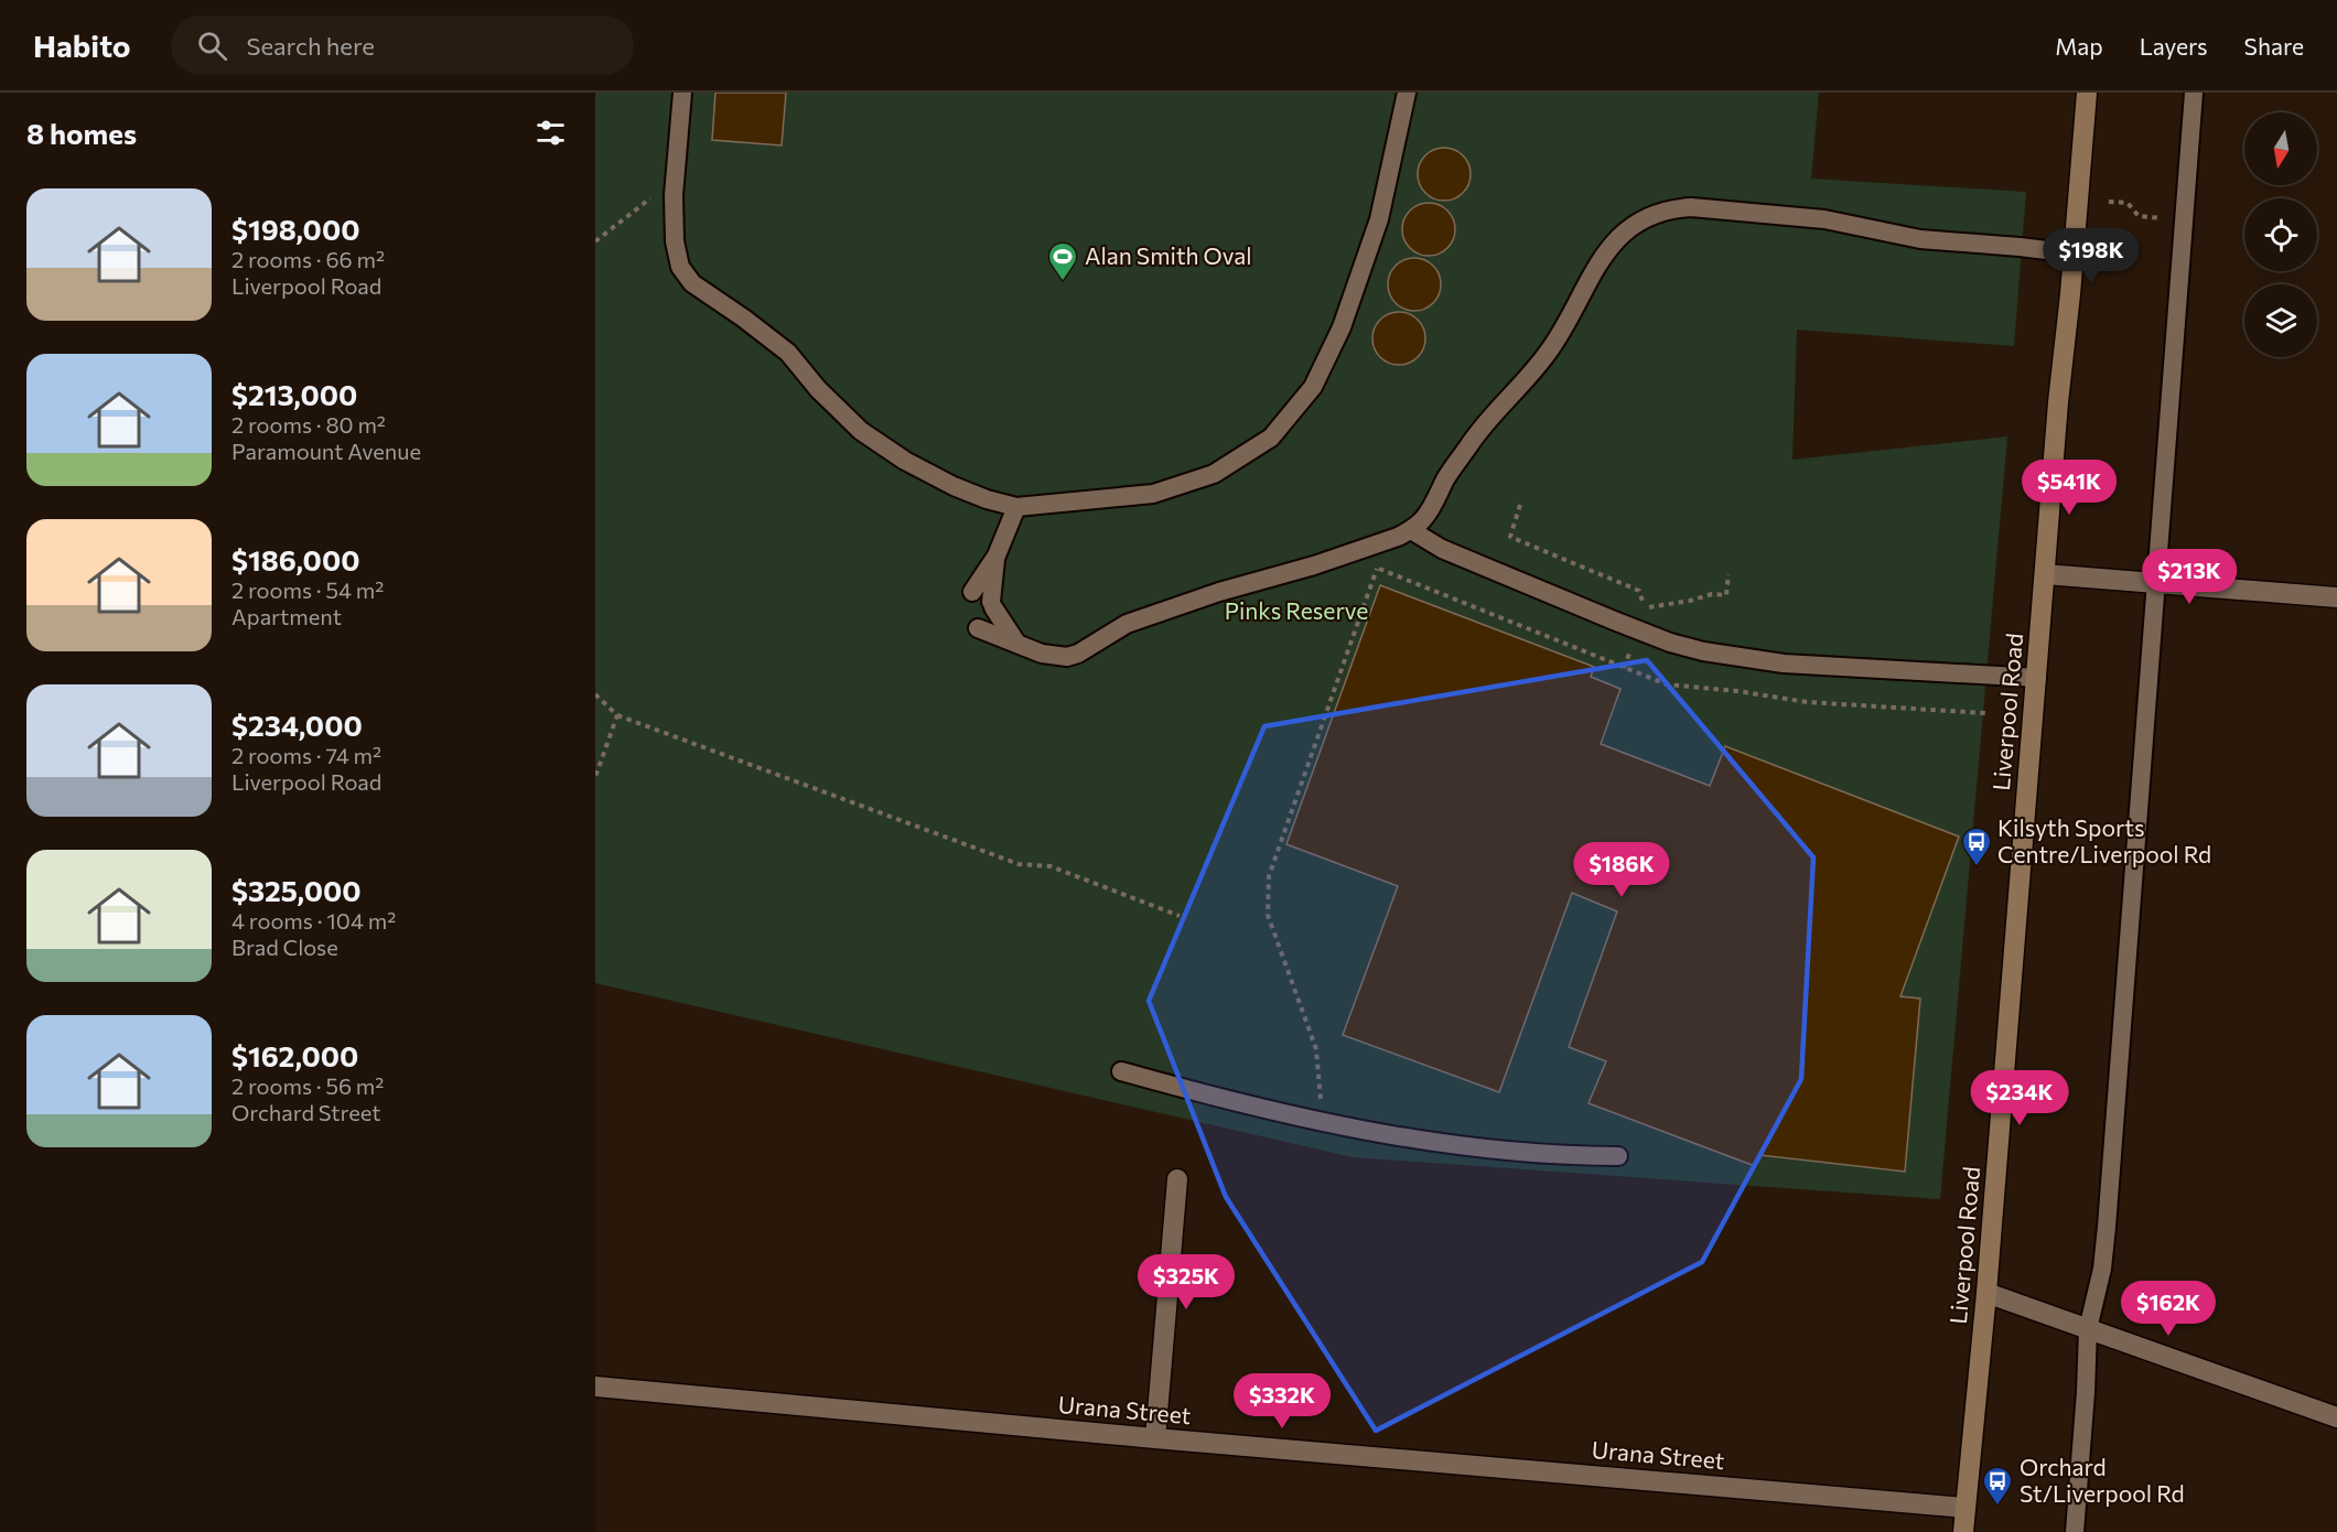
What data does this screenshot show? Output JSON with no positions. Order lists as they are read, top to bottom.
{
  "streets": {
    "main road": ["Liverpool Road"],
    "street": ["Urana Street"]
  },
  "crossings": [
    ["Liverpool Road", "Urana Street"]
  ],
  "parks": ["Pinks Reserve"],
  "places": {
    "sports": ["Alan Smith Oval"],
    "bus stop": ["Kilsyth Sports Centre/Liverpool Rd", "Orchard St/Liverpool Rd"]
  },
  "north": "bottom",
  "page": {
    "header": "Habito",
    "search": "Search here",
    "nav": ["Map", "Layers", "Share"],
    "heading": "8 homes",
    "list": [
      {
        "name": "$198,000",
        "note": "2 rooms · 66 m² · Liverpool Road"
      },
      {
        "name": "$213,000",
        "note": "2 rooms · 80 m² · Paramount Avenue"
      },
      {
        "name": "$186,000",
        "note": "2 rooms · 54 m² · Apartment"
      },
      {
        "name": "$234,000",
        "note": "2 rooms · 74 m² · Liverpool Road"
      },
      {
        "name": "$325,000",
        "note": "4 rooms · 104 m² · Brad Close"
      },
      {
        "name": "$162,000",
        "note": "2 rooms · 56 m² · Orchard Street"
      }
    ],
    "price": [
      "$198K",
      "$541K",
      "$213K",
      "$186K",
      "$234K",
      "$325K",
      "$162K",
      "$332K"
    ]
  }
}
